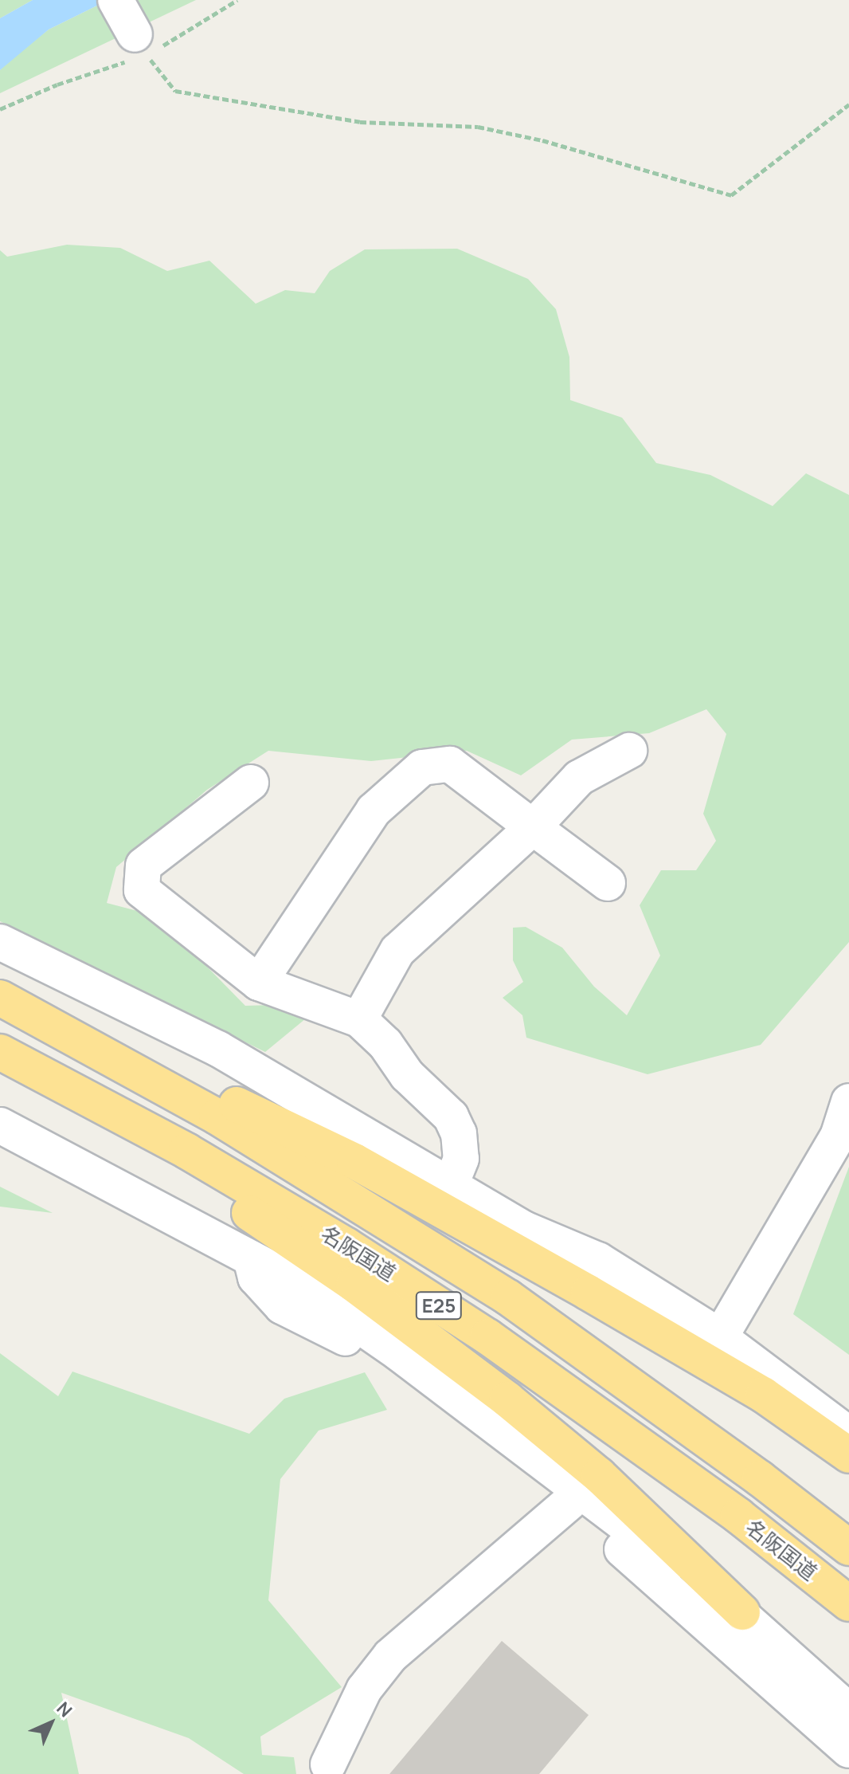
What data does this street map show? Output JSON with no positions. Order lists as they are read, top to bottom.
{
  "streets": {
    "highway": ["名阪国道", "E25"]
  },
  "north": "top right"
}
